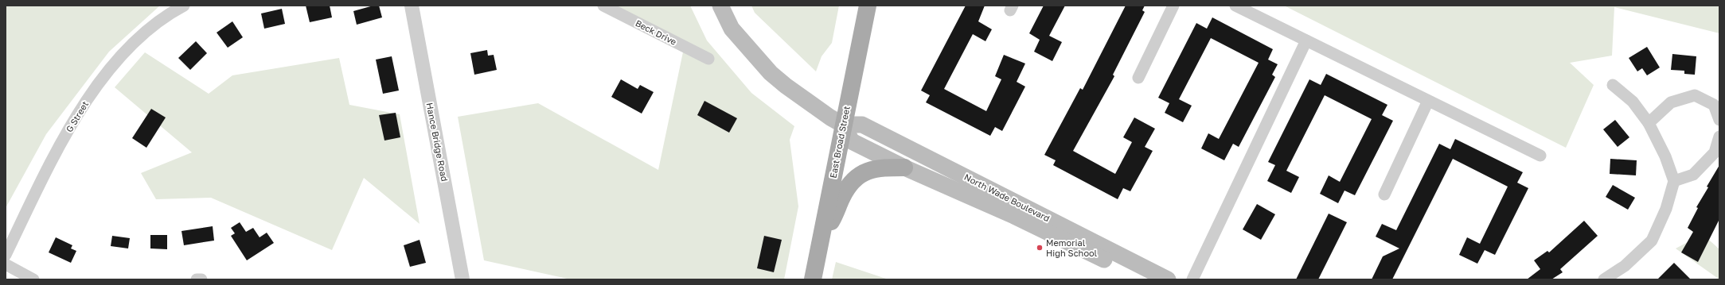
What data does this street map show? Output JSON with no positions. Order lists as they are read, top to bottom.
{
  "streets": {
    "main road": ["East Broad Street", "North Wade Boulevard"],
    "street": ["Beck Drive", "G Street", "Hance Bridge Road"]
  },
  "crossings": [
    ["East Broad Street", "North Wade Boulevard"]
  ],
  "places": ["Memorial High School"]
}
